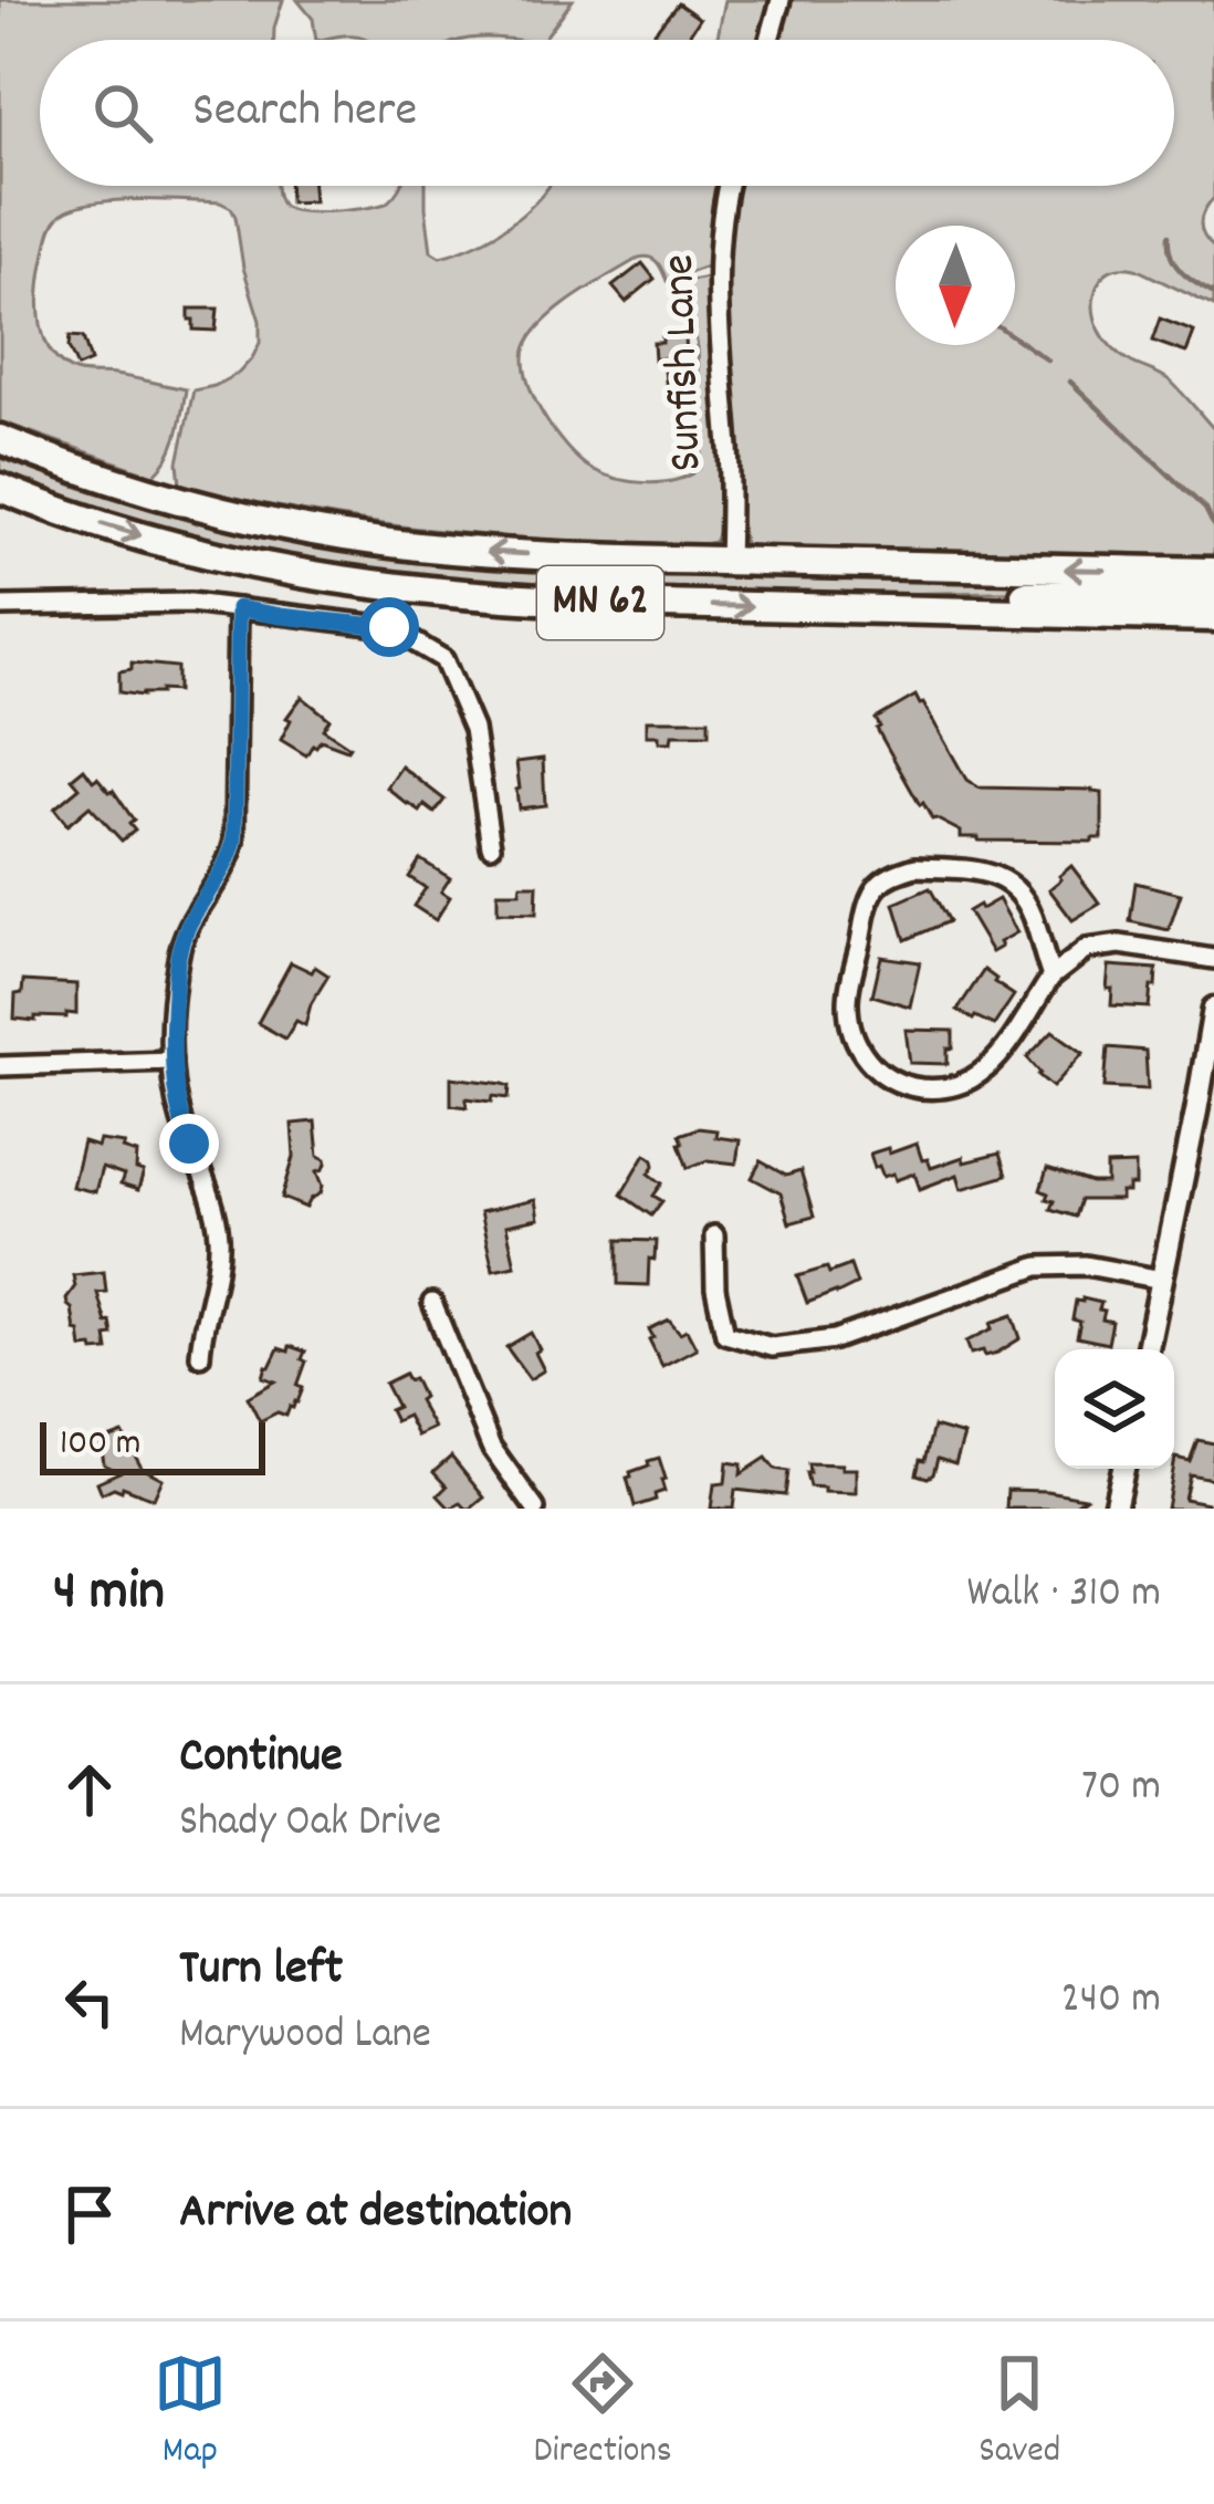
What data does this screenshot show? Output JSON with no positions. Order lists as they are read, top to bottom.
{
  "streets": {
    "highway": ["MN 62"],
    "street": ["Sunfish Lane"]
  },
  "crossings": [
    ["Sunfish Lane", "MN 62"]
  ],
  "scale_bar": "100 m",
  "north": "bottom",
  "page": {
    "search": "Search here",
    "scale": "100 m",
    "heading": ["4 min", "Walk · 310 m"],
    "list": [
      ["Continue", "Shady Oak Drive", "70 m"],
      ["Turn left", "Marywood Lane", "240 m"],
      "Arrive at destination"
    ],
    "nav": ["Map", "Directions", "Saved"]
  }
}
